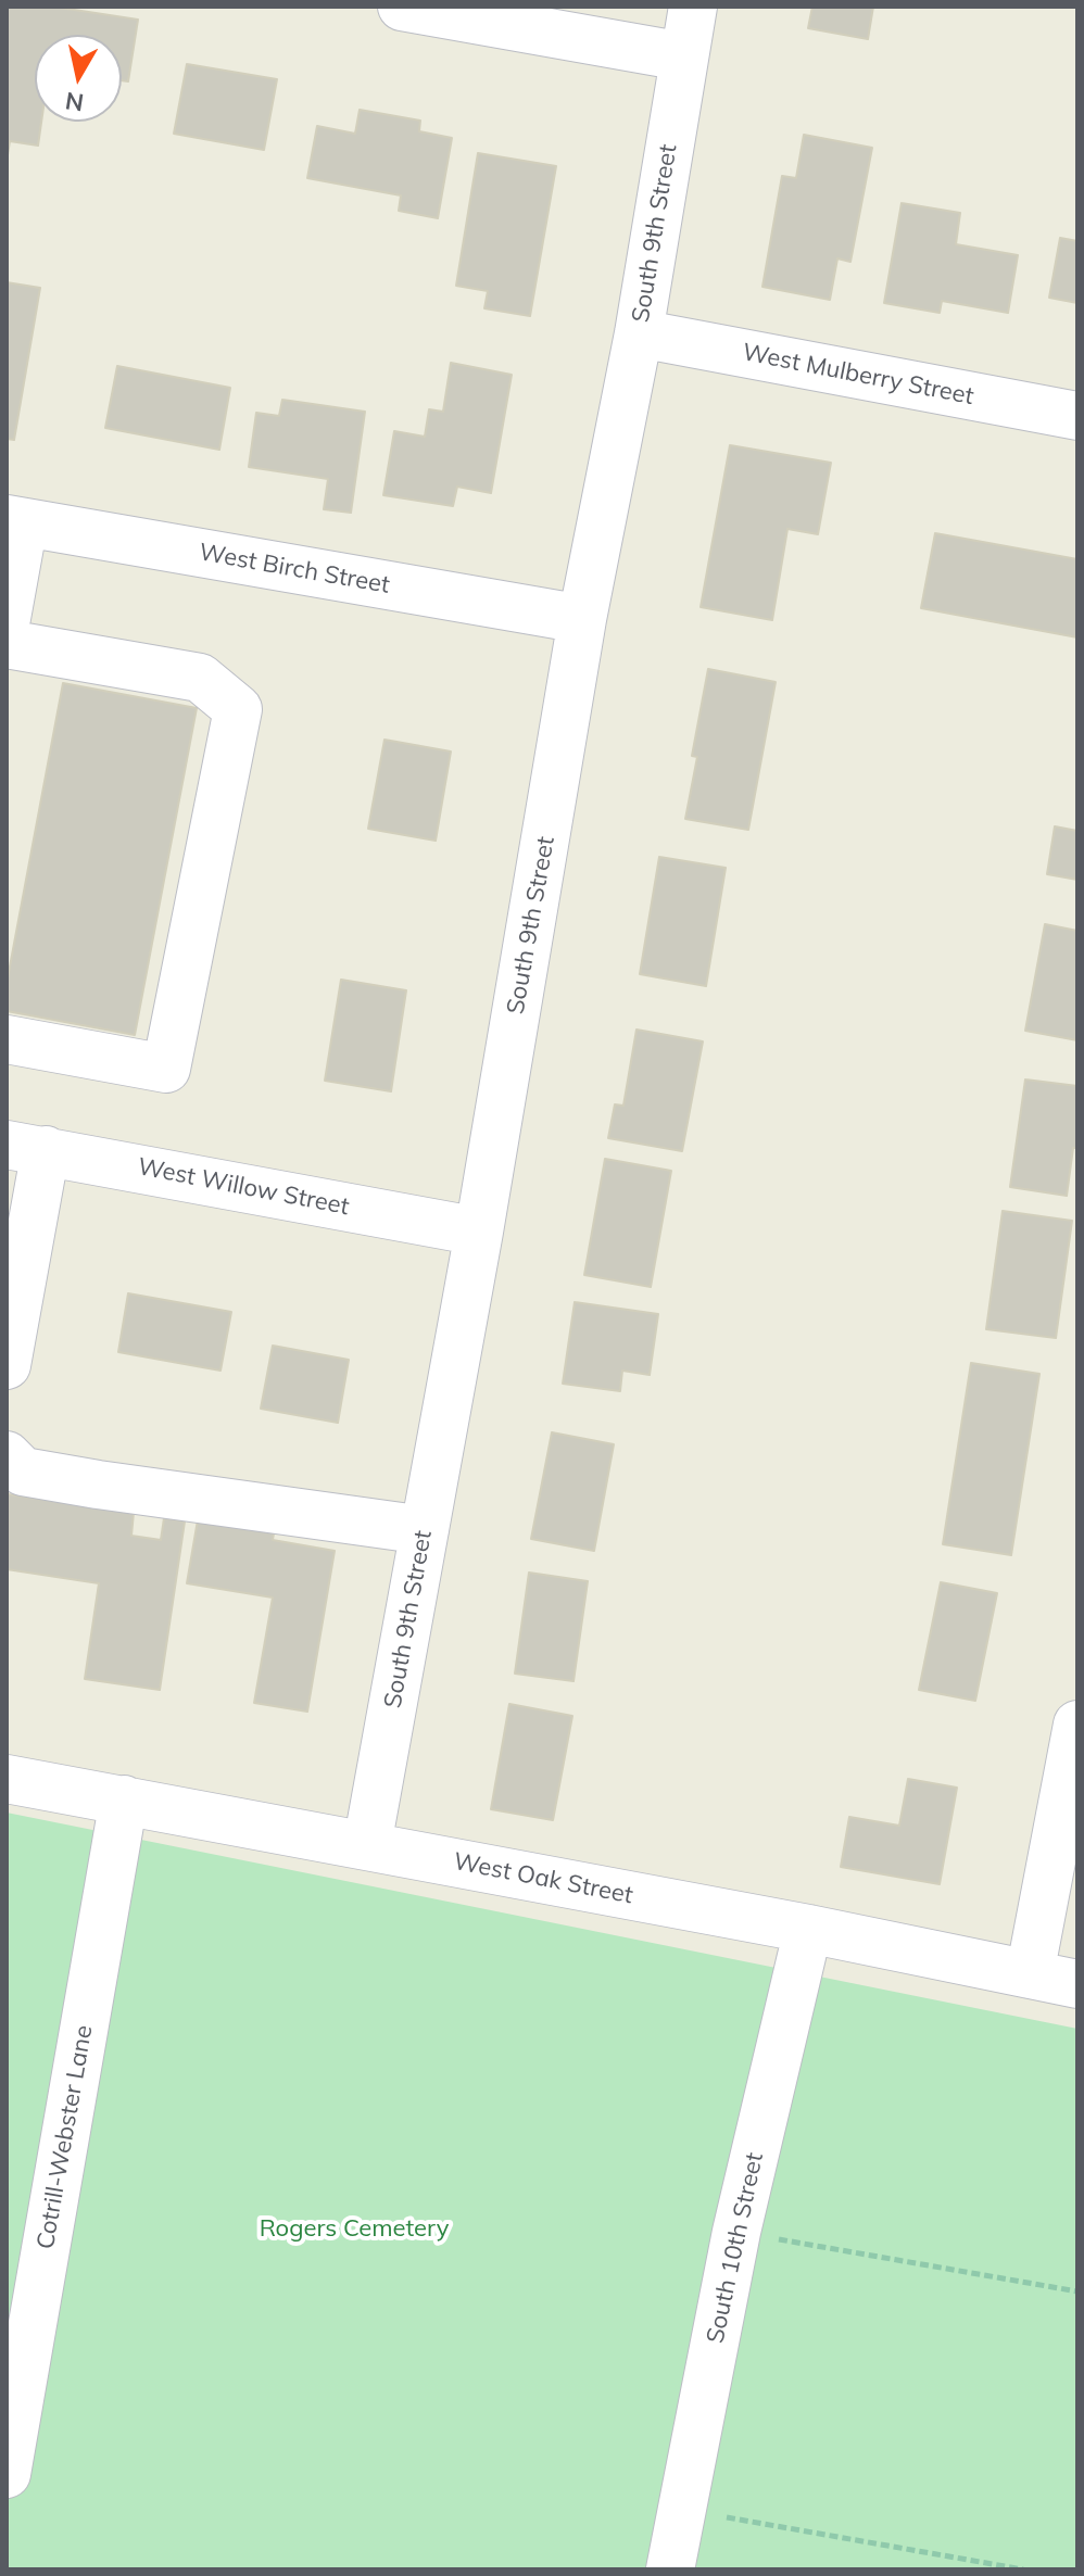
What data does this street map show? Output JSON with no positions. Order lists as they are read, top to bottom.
{
  "streets": {
    "street": [
      "South 9th Street",
      "West Mulberry Street",
      "West Birch Street",
      "West Willow Street",
      "West Oak Street",
      "Cotrill-Webster Lane",
      "South 10th Street"
    ]
  },
  "crossings": [
    ["South 9th Street", "West Mulberry Street"],
    ["South 9th Street", "West Birch Street"],
    ["South 9th Street", "West Willow Street"],
    ["South 9th Street", "West Oak Street"],
    ["West Oak Street", "Cotrill-Webster Lane"],
    ["West Oak Street", "South 10th Street"]
  ],
  "parks": ["Rogers Cemetery"],
  "north": "bottom"
}
